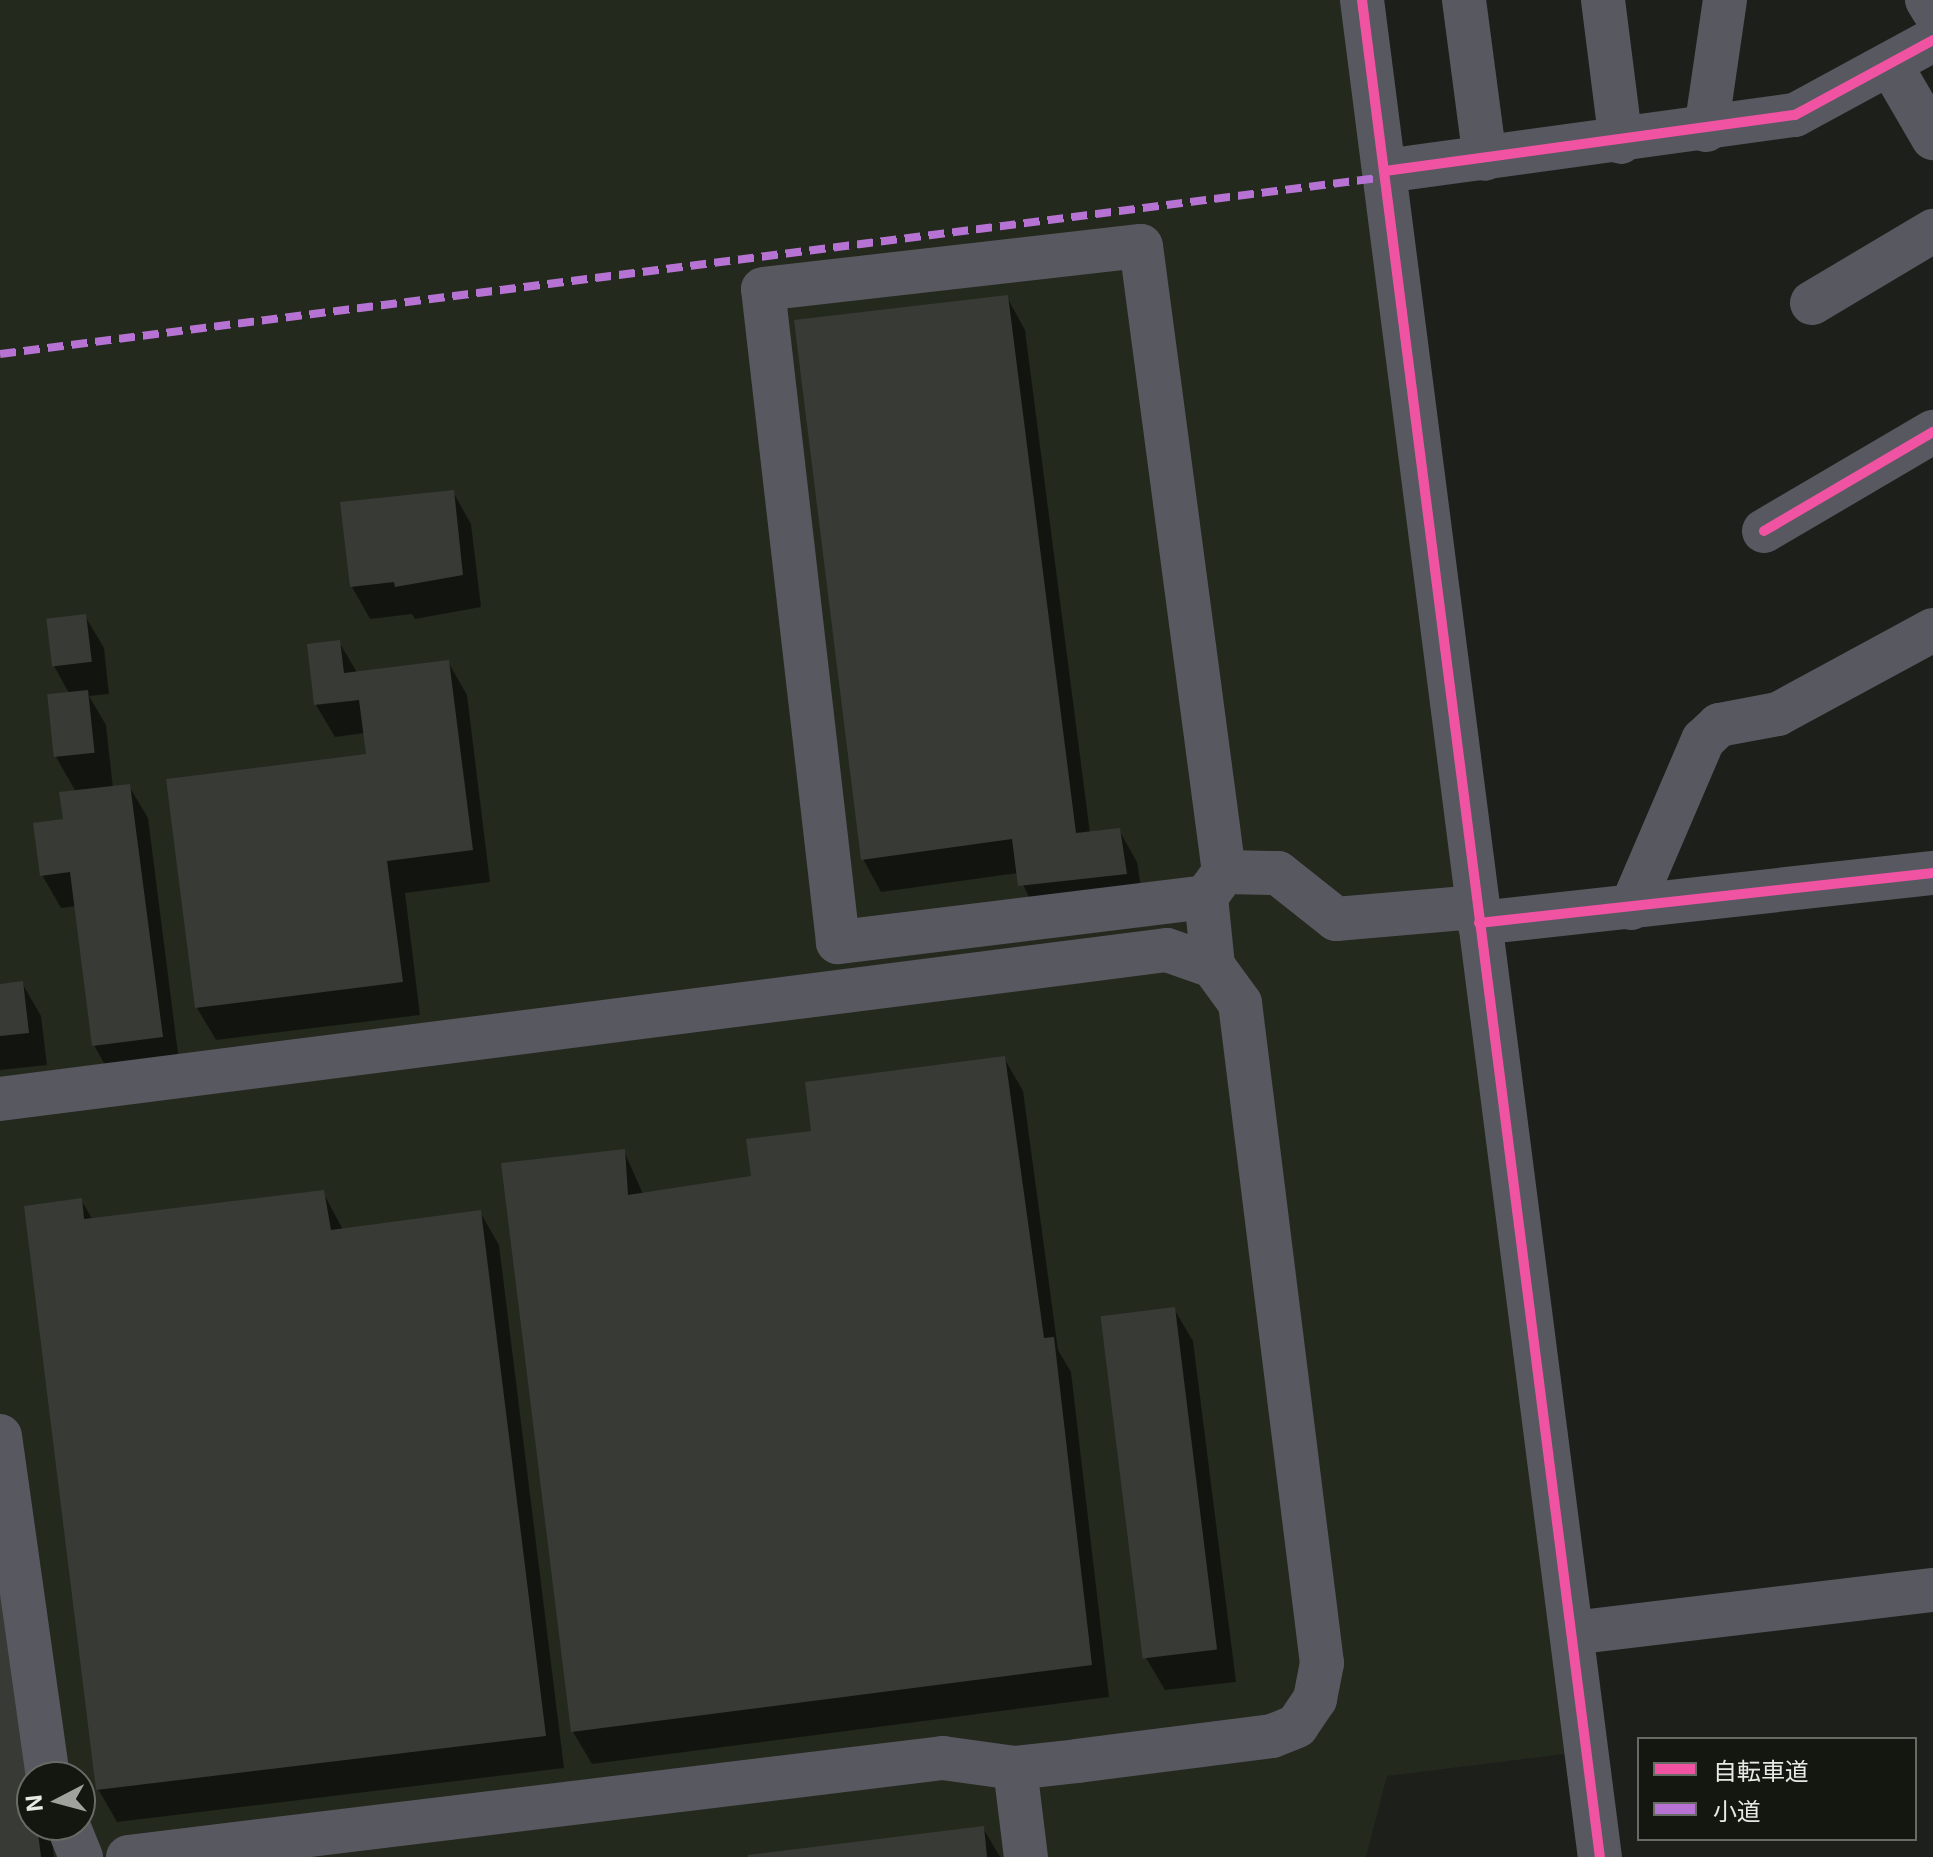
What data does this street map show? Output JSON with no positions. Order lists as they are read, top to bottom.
{
  "legend": ["自転車道", "小道"],
  "north": "left"
}
